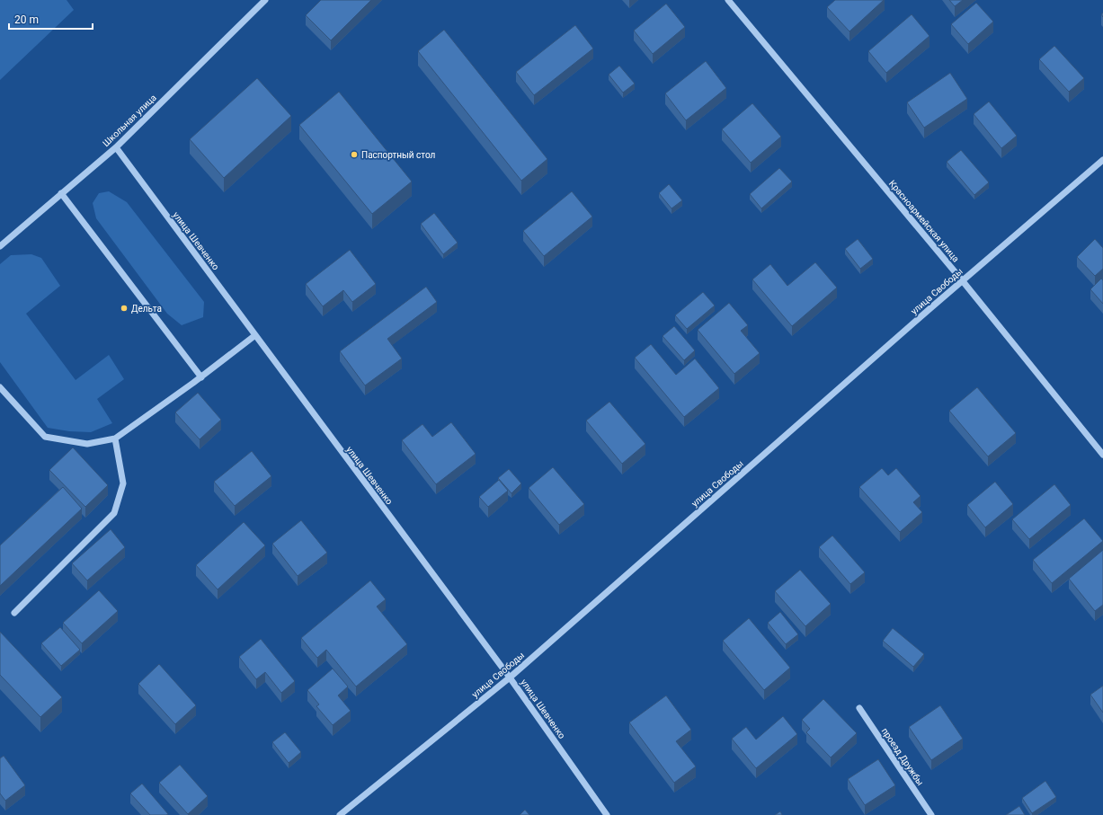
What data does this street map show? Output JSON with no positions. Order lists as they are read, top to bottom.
{
  "streets": {
    "street": [
      "Школьная улица",
      "Красноармейская улица",
      "улица Шевченко",
      "улица Свободы",
      "проезд Дружбы"
    ]
  },
  "crossings": [
    ["Школьная улица", "улица Шевченко"],
    ["Красноармейская улица", "улица Свободы"],
    ["улица Шевченко", "улица Свободы"]
  ],
  "places": ["Паспортный стол", "Дельта"],
  "scale_bar": "20 m"
}
